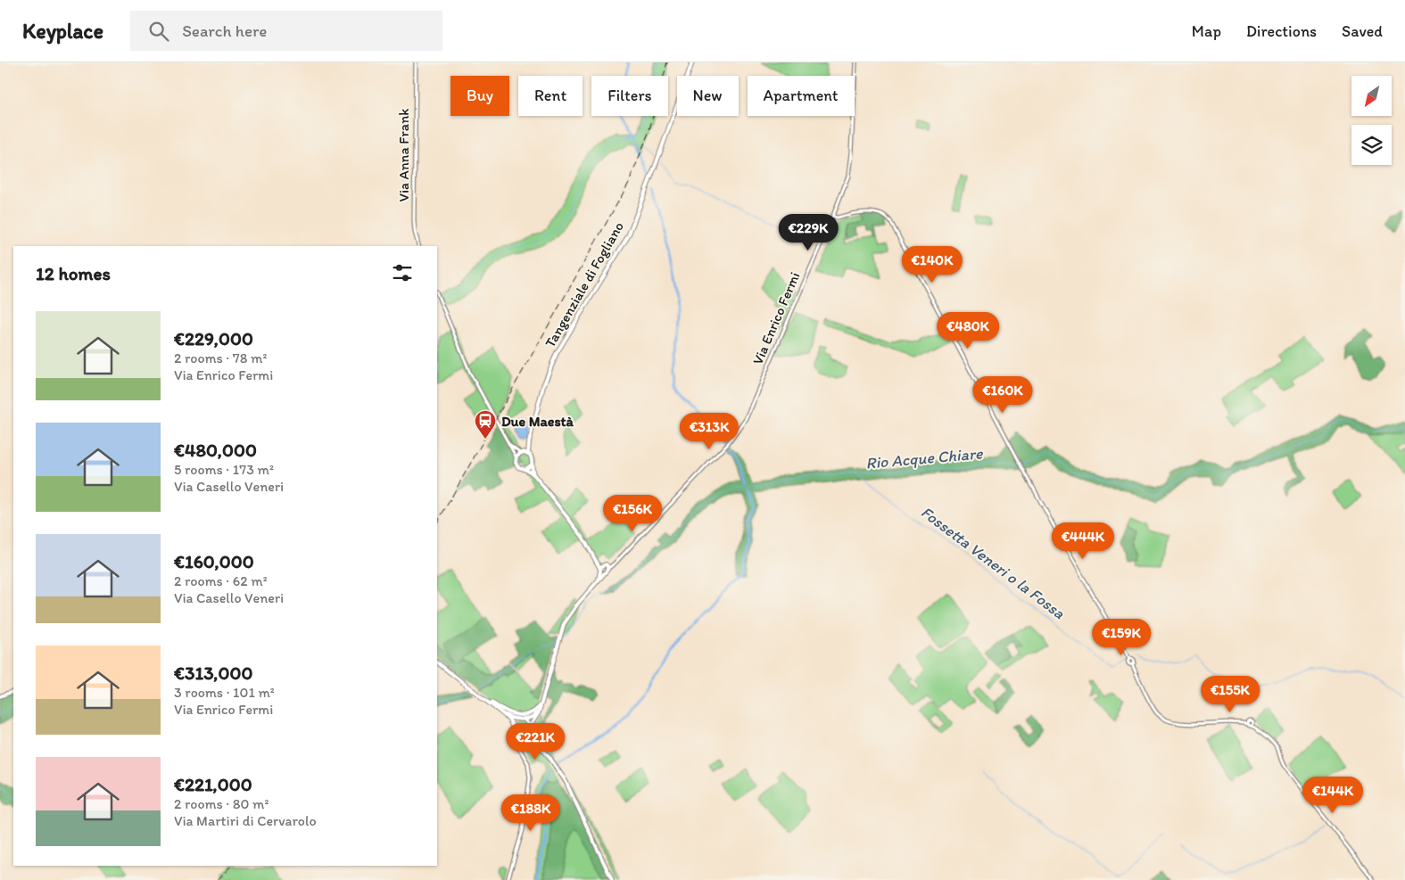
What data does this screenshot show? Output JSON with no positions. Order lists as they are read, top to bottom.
{
  "streets": {
    "main road": ["Tangenziale di Fogliano"],
    "street": ["Via Anna Frank", "Via Enrico Fermi"]
  },
  "water": ["Rio Acque Chiare", "Fossetta Veneri o la Fossa"],
  "places": {
    "station": ["Due Maestà"]
  },
  "north": "bottom left",
  "page": {
    "header": "Keyplace",
    "search": "Search here",
    "nav": ["Map", "Directions", "Saved"],
    "chip": [
      "Buy",
      "Rent",
      "Filters",
      "New",
      "Apartment"
    ],
    "price": [
      "€229K",
      "€140K",
      "€480K",
      "€160K",
      "€313K",
      "€156K",
      "€444K",
      "€159K",
      "€155K",
      "€221K",
      "€144K",
      "€188K"
    ],
    "heading": "12 homes",
    "list": [
      {
        "name": "€229,000",
        "note": "2 rooms · 78 m² · Via Enrico Fermi"
      },
      {
        "name": "€480,000",
        "note": "5 rooms · 173 m² · Via Casello Veneri"
      },
      {
        "name": "€160,000",
        "note": "2 rooms · 62 m² · Via Casello Veneri"
      },
      {
        "name": "€313,000",
        "note": "3 rooms · 101 m² · Via Enrico Fermi"
      },
      {
        "name": "€221,000",
        "note": "2 rooms · 80 m² · Via Martiri di Cervarolo"
      }
    ]
  }
}
